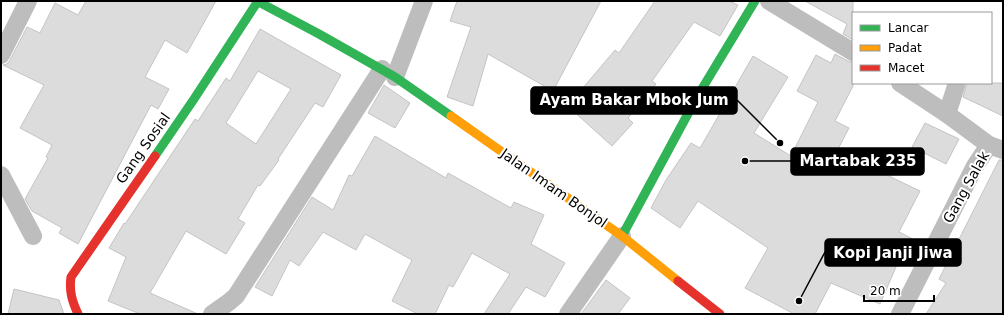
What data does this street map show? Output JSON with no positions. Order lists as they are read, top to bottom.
{
  "streets": {
    "main road": ["Gang Sosial", "Jalan Imam Bonjol"],
    "street": ["Gang Salak"]
  },
  "crossings": [
    ["Gang Sosial", "Jalan Imam Bonjol"]
  ],
  "places": ["Ayam Bakar Mbok Jum", "Martabak 235", "Kopi Janji Jiwa"],
  "legend": ["Lancar", "Padat", "Macet"],
  "scale_bar": "20 m"
}
